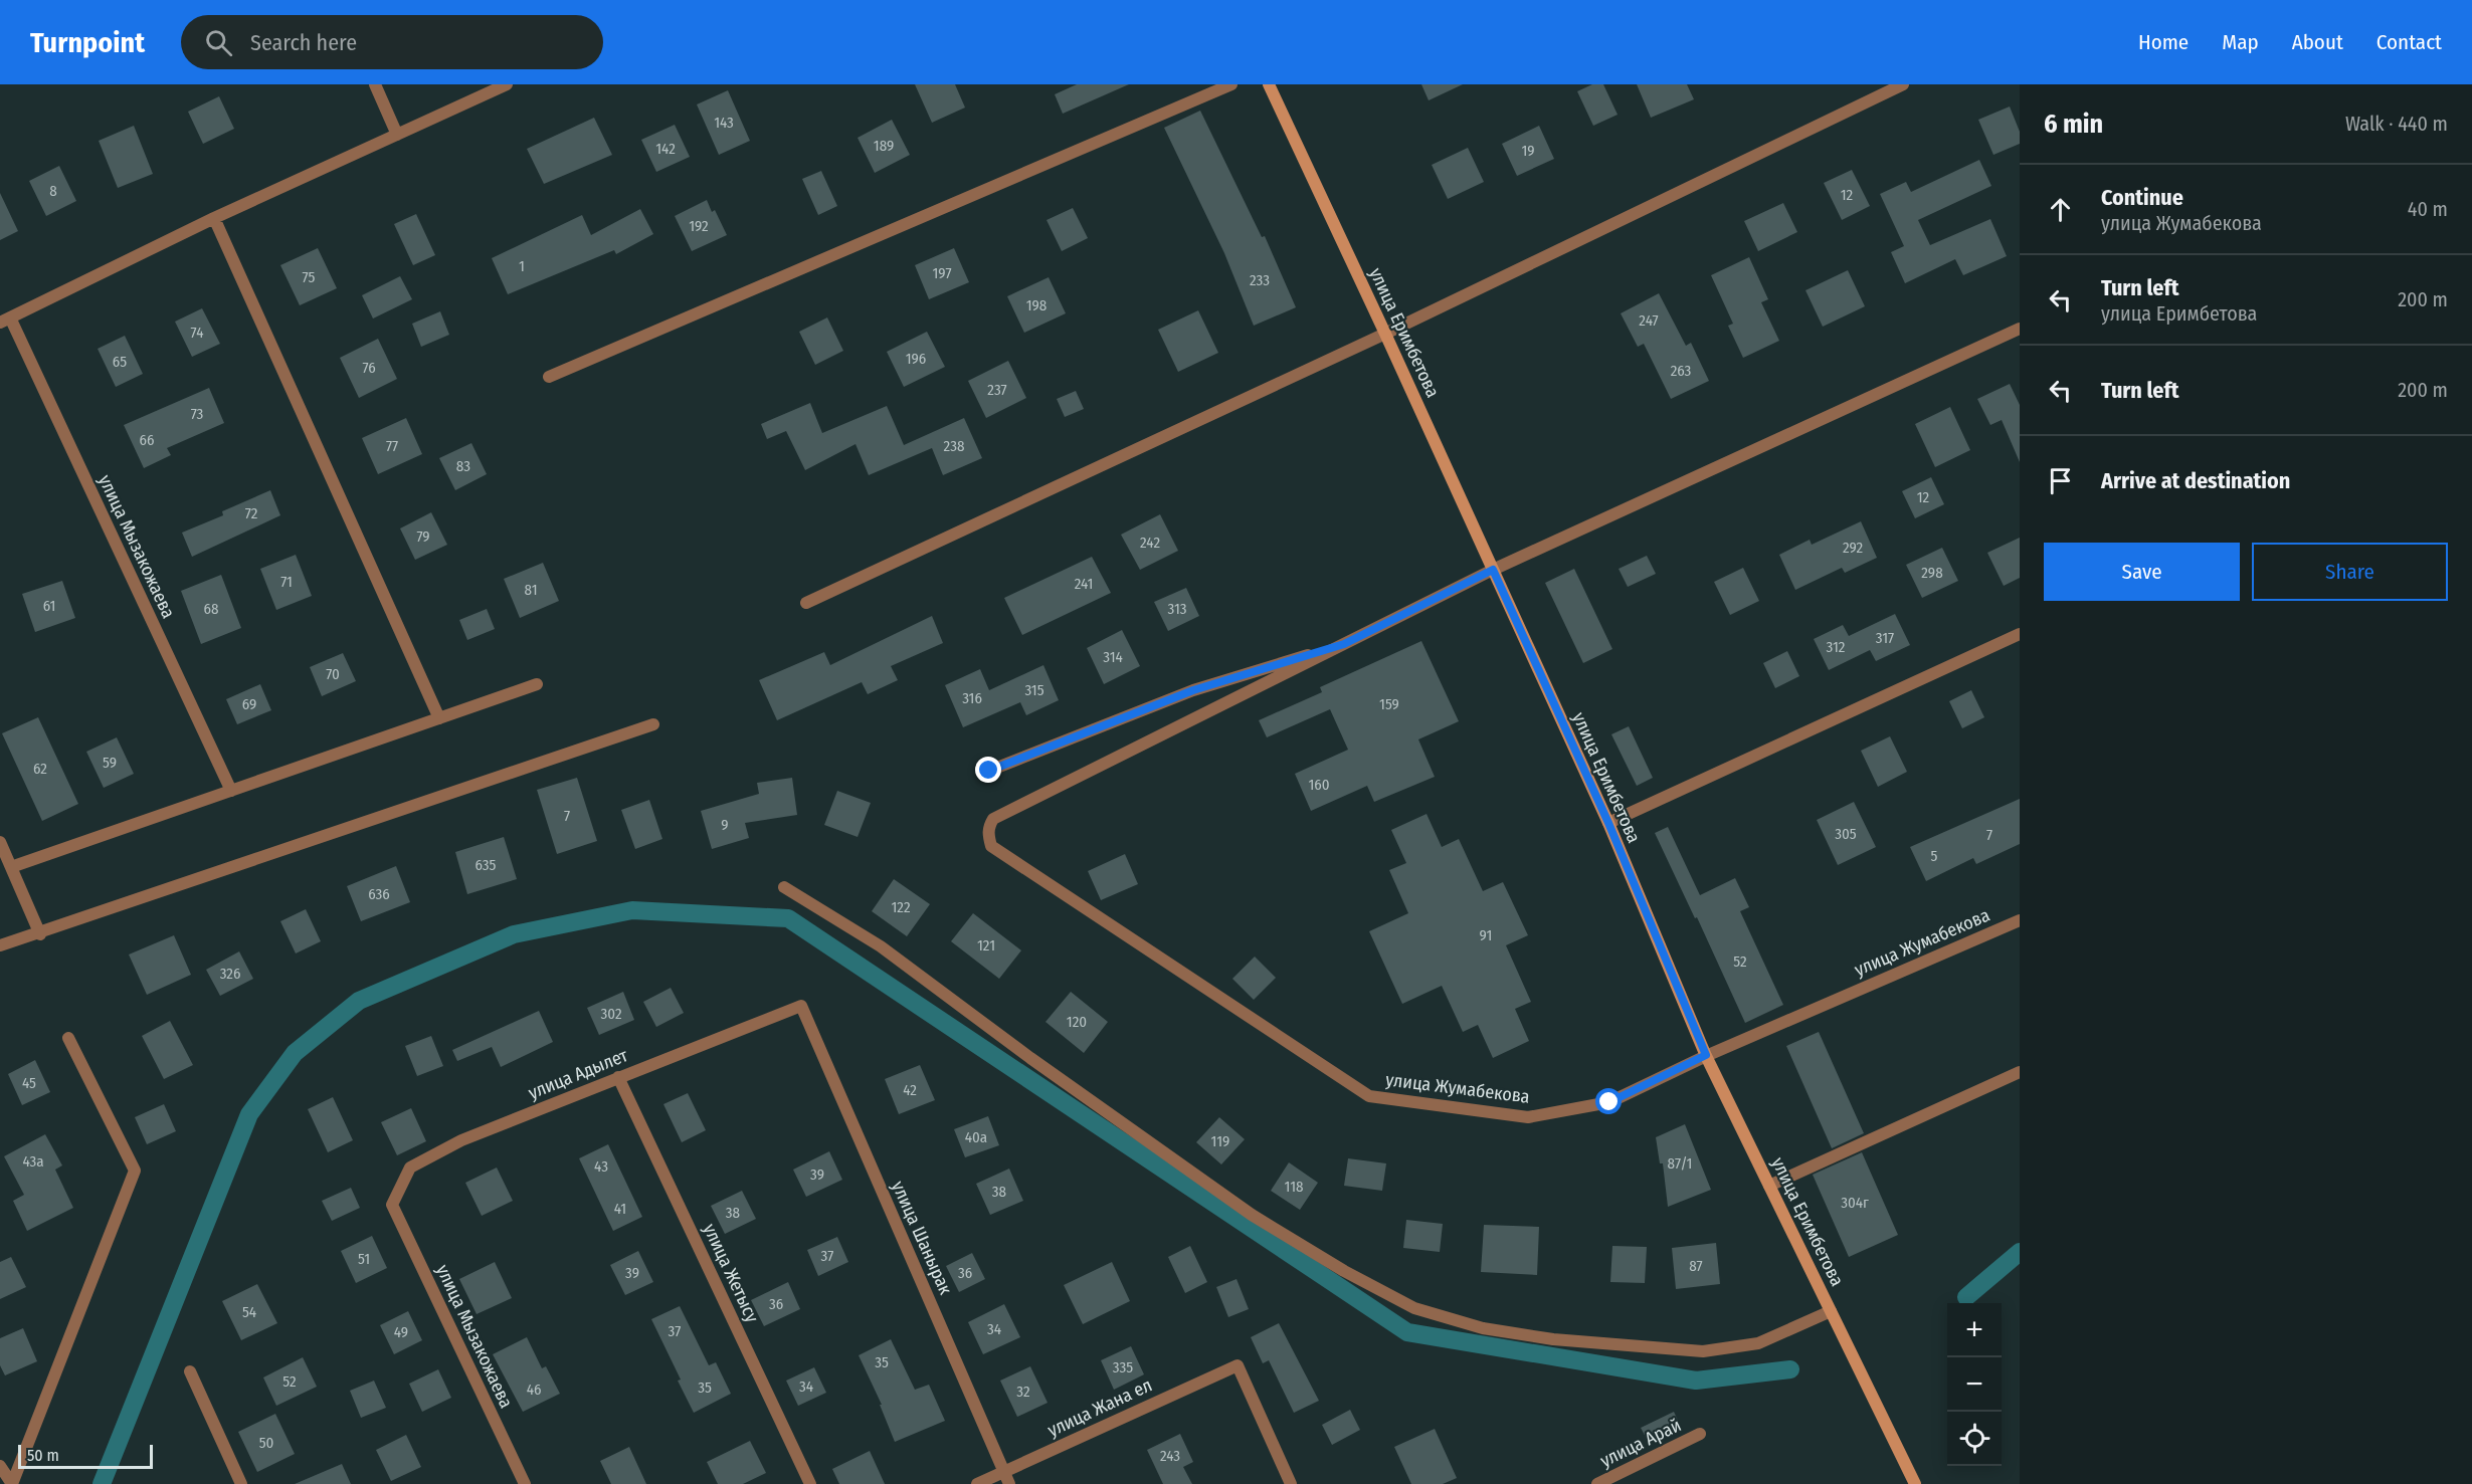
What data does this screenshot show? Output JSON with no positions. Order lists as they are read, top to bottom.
{
  "streets": {
    "main road": ["улица Еримбетова"],
    "street": [
      "улица Мызакожаева",
      "улица Жумабекова",
      "улица Адылет",
      "улица Шанырак",
      "улица Жетысу",
      "улица Жана ел",
      "улица Арай"
    ]
  },
  "crossings": [
    ["улица Еримбетова", "улица Жумабекова"],
    ["улица Мызакожаева", "улица Адылет"],
    ["улица Адылет", "улица Шанырак"],
    ["улица Адылет", "улица Жетысу"],
    ["улица Шанырак", "улица Жана ел"]
  ],
  "house_numbers": [
    "143",
    "189",
    "142",
    "19",
    "8",
    "12",
    "192",
    "1",
    "197",
    "75",
    "233",
    "198",
    "247",
    "74",
    "196",
    "65",
    "76",
    "263",
    "237",
    "73",
    "66",
    "77",
    "238",
    "83",
    "12",
    "72",
    "79",
    "242",
    "292",
    "298",
    "71",
    "241",
    "81",
    "61",
    "68",
    "313",
    "317",
    "312",
    "314",
    "70",
    "315",
    "316",
    "69",
    "159",
    "59",
    "62",
    "160",
    "7",
    "9",
    "305",
    "7",
    "5",
    "635",
    "636",
    "122",
    "91",
    "121",
    "52",
    "326",
    "302",
    "120",
    "45",
    "42",
    "40а",
    "119",
    "43а",
    "87/1",
    "43",
    "39",
    "118",
    "38",
    "304г",
    "41",
    "38",
    "37",
    "51",
    "87",
    "39",
    "36",
    "36",
    "54",
    "34",
    "37",
    "49",
    "35",
    "335",
    "52",
    "34",
    "35",
    "46",
    "32",
    "50",
    "243"
  ],
  "scale_bar": "50 m",
  "page": {
    "header": "Turnpoint",
    "search": "Search here",
    "nav": [
      "Home",
      "Map",
      "About",
      "Contact"
    ],
    "heading": ["6 min", "Walk · 440 m"],
    "list": [
      ["Continue", "улица Жумабекова", "40 m"],
      ["Turn left", "улица Еримбетова", "200 m"],
      ["Turn left", "200 m"],
      "Arrive at destination"
    ],
    "buttons": ["Save", "Share"],
    "map_buttons": ["+", "−"],
    "scale": "50 m"
  }
}
